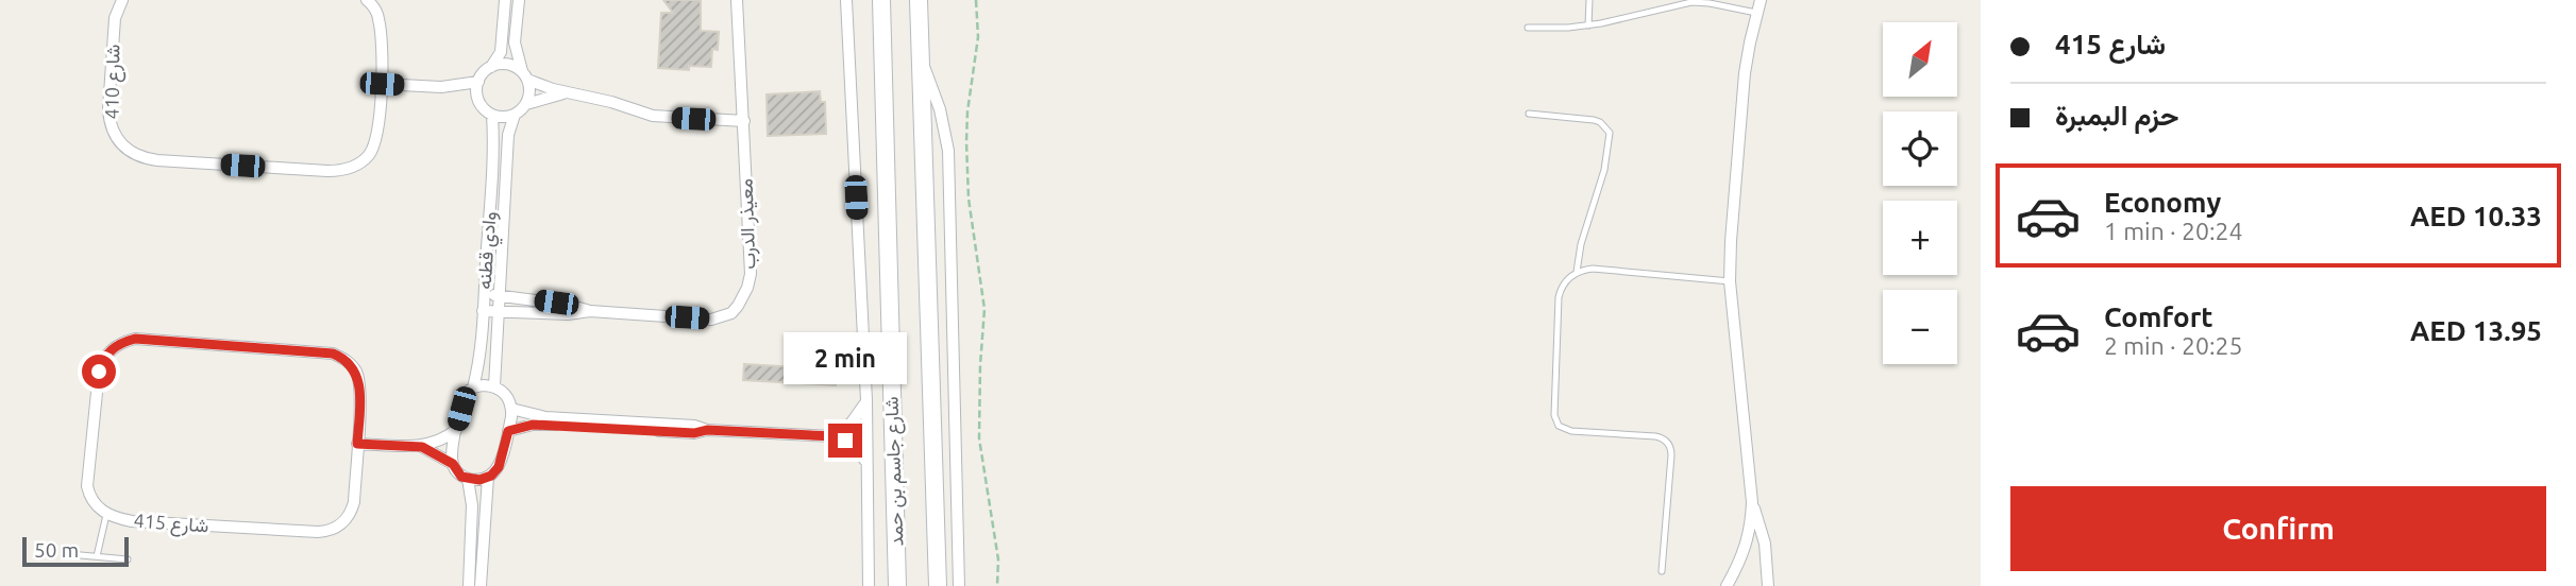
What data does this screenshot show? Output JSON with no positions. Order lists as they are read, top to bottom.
{
  "streets": {
    "main road": ["شارع جاسم بن حمد"],
    "street": [
      "شارع 410",
      "معيذر الدرب",
      "وادي قطنه",
      "شارع 415"
    ]
  },
  "crossings": [
    ["معيذر الدرب", "وادي قطنه"]
  ],
  "scale_bar": "50 m",
  "north": "top right",
  "page": {
    "banner": ["شارع 415", "حزم البمبرة"],
    "map_buttons": ["+", "−"],
    "list": [
      {
        "name": "Economy",
        "note": "1 min · 20:24",
        "value": "AED 10.33"
      },
      {
        "name": "Comfort",
        "note": "2 min · 20:25",
        "value": "AED 13.95"
      }
    ],
    "bubble": "2 min",
    "buttons": "Confirm",
    "scale": "50 m"
  }
}
